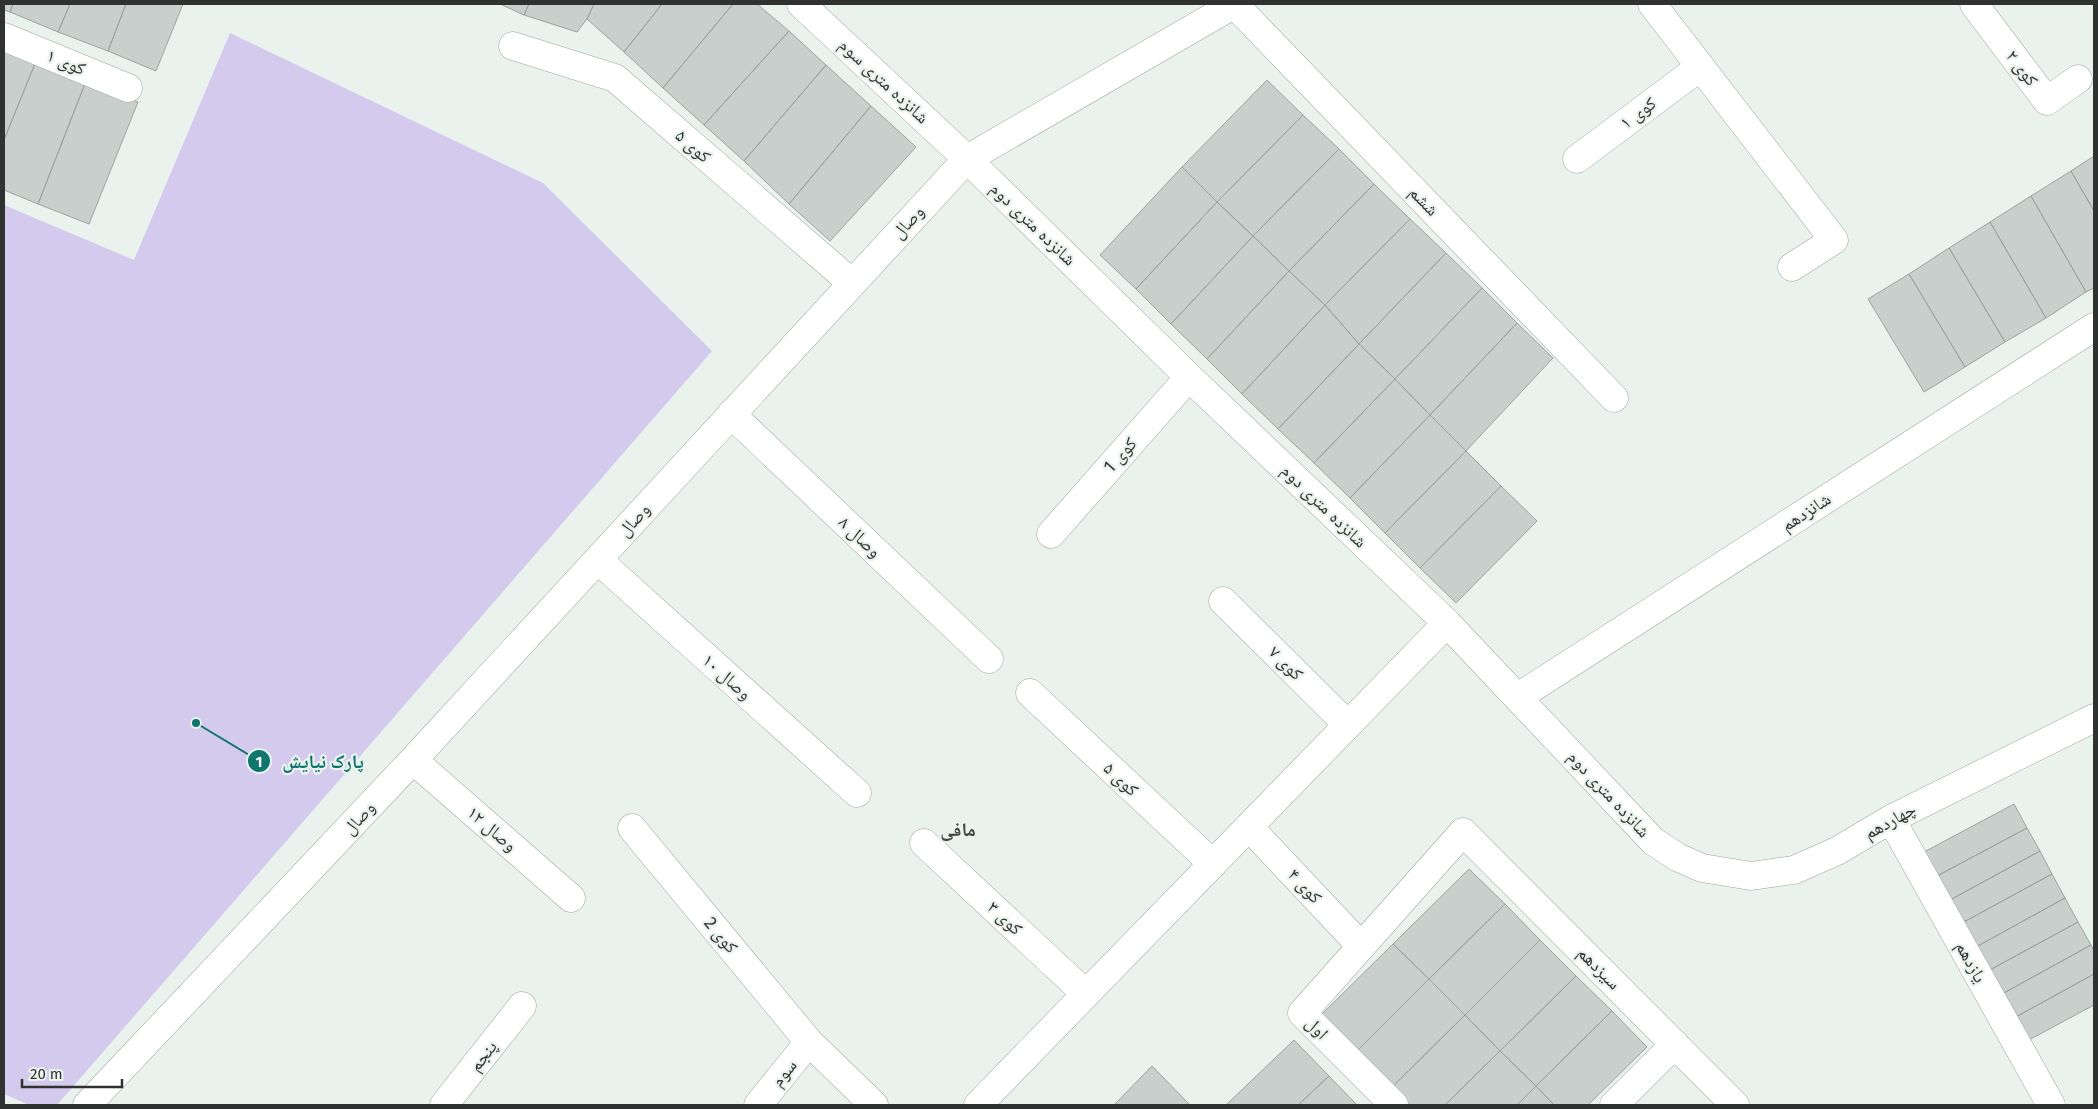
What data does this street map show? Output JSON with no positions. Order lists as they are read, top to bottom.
{
  "streets": {
    "street": [
      "کوی ۱",
      "کوی ۲",
      "شانزده متری سوم",
      "کوی ۵",
      "ششم",
      "وصال",
      "شانزده متری دوم",
      "کوی 1",
      "شانزدهم",
      "وصال ۸",
      "کوی ۷",
      "وصال ۱۰",
      "چهاردهم",
      "وصال ۱۲",
      "کوی ۴",
      "کوی ۳",
      "کوی 2",
      "یازدهم",
      "سیزدهم",
      "اول",
      "پنجم",
      "سوم"
    ]
  },
  "crossings": [
    ["شانزده متری سوم", "وصال"],
    ["شانزده متری سوم", "شانزده متری دوم"],
    ["کوی ۵", "وصال"],
    ["ششم", "وصال"],
    ["وصال", "شانزده متری دوم"],
    ["وصال", "وصال ۸"],
    ["وصال", "وصال ۱۰"],
    ["وصال", "وصال ۱۲"],
    ["شانزده متری دوم", "کوی 1"],
    ["شانزده متری دوم", "شانزدهم"],
    ["شانزده متری دوم", "چهاردهم"],
    ["چهاردهم", "یازدهم"],
    ["کوی ۴", "سیزدهم"],
    ["کوی ۴", "اول"],
    ["کوی 2", "سوم"],
    ["سیزدهم", "اول"]
  ],
  "districts": ["مافی"],
  "places": ["پارک نیایش"],
  "scale_bar": "20 m"
}
